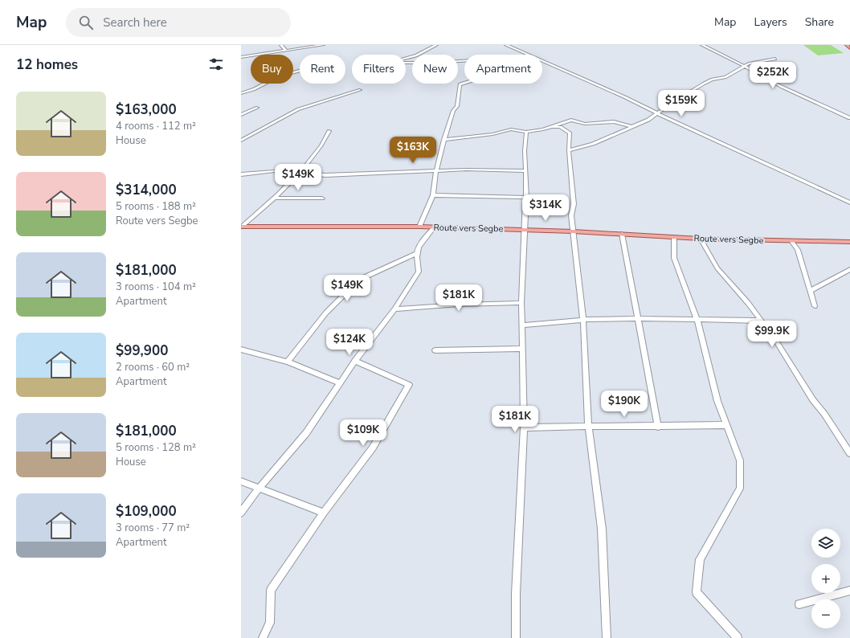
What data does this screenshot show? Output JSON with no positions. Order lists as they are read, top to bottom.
{
  "streets": {
    "main road": ["Route vers Segbe"]
  },
  "page": {
    "header": "Map",
    "search": "Search here",
    "nav": ["Map", "Layers", "Share"],
    "heading": "12 homes",
    "chip": [
      "Buy",
      "Rent",
      "Filters",
      "New",
      "Apartment"
    ],
    "price": [
      "$252K",
      "$159K",
      "$163K",
      "$149K",
      "$314K",
      "$149K",
      "$181K",
      "$99.9K",
      "$124K",
      "$190K",
      "$181K",
      "$109K"
    ],
    "list": [
      {
        "name": "$163,000",
        "note": "4 rooms · 112 m² · House"
      },
      {
        "name": "$314,000",
        "note": "5 rooms · 188 m² · Route vers Segbe"
      },
      {
        "name": "$181,000",
        "note": "3 rooms · 104 m² · Apartment"
      },
      {
        "name": "$99,900",
        "note": "2 rooms · 60 m² · Apartment"
      },
      {
        "name": "$181,000",
        "note": "5 rooms · 128 m² · House"
      },
      {
        "name": "$109,000",
        "note": "3 rooms · 77 m² · Apartment"
      }
    ],
    "map_buttons": ["+", "−"]
  }
}
